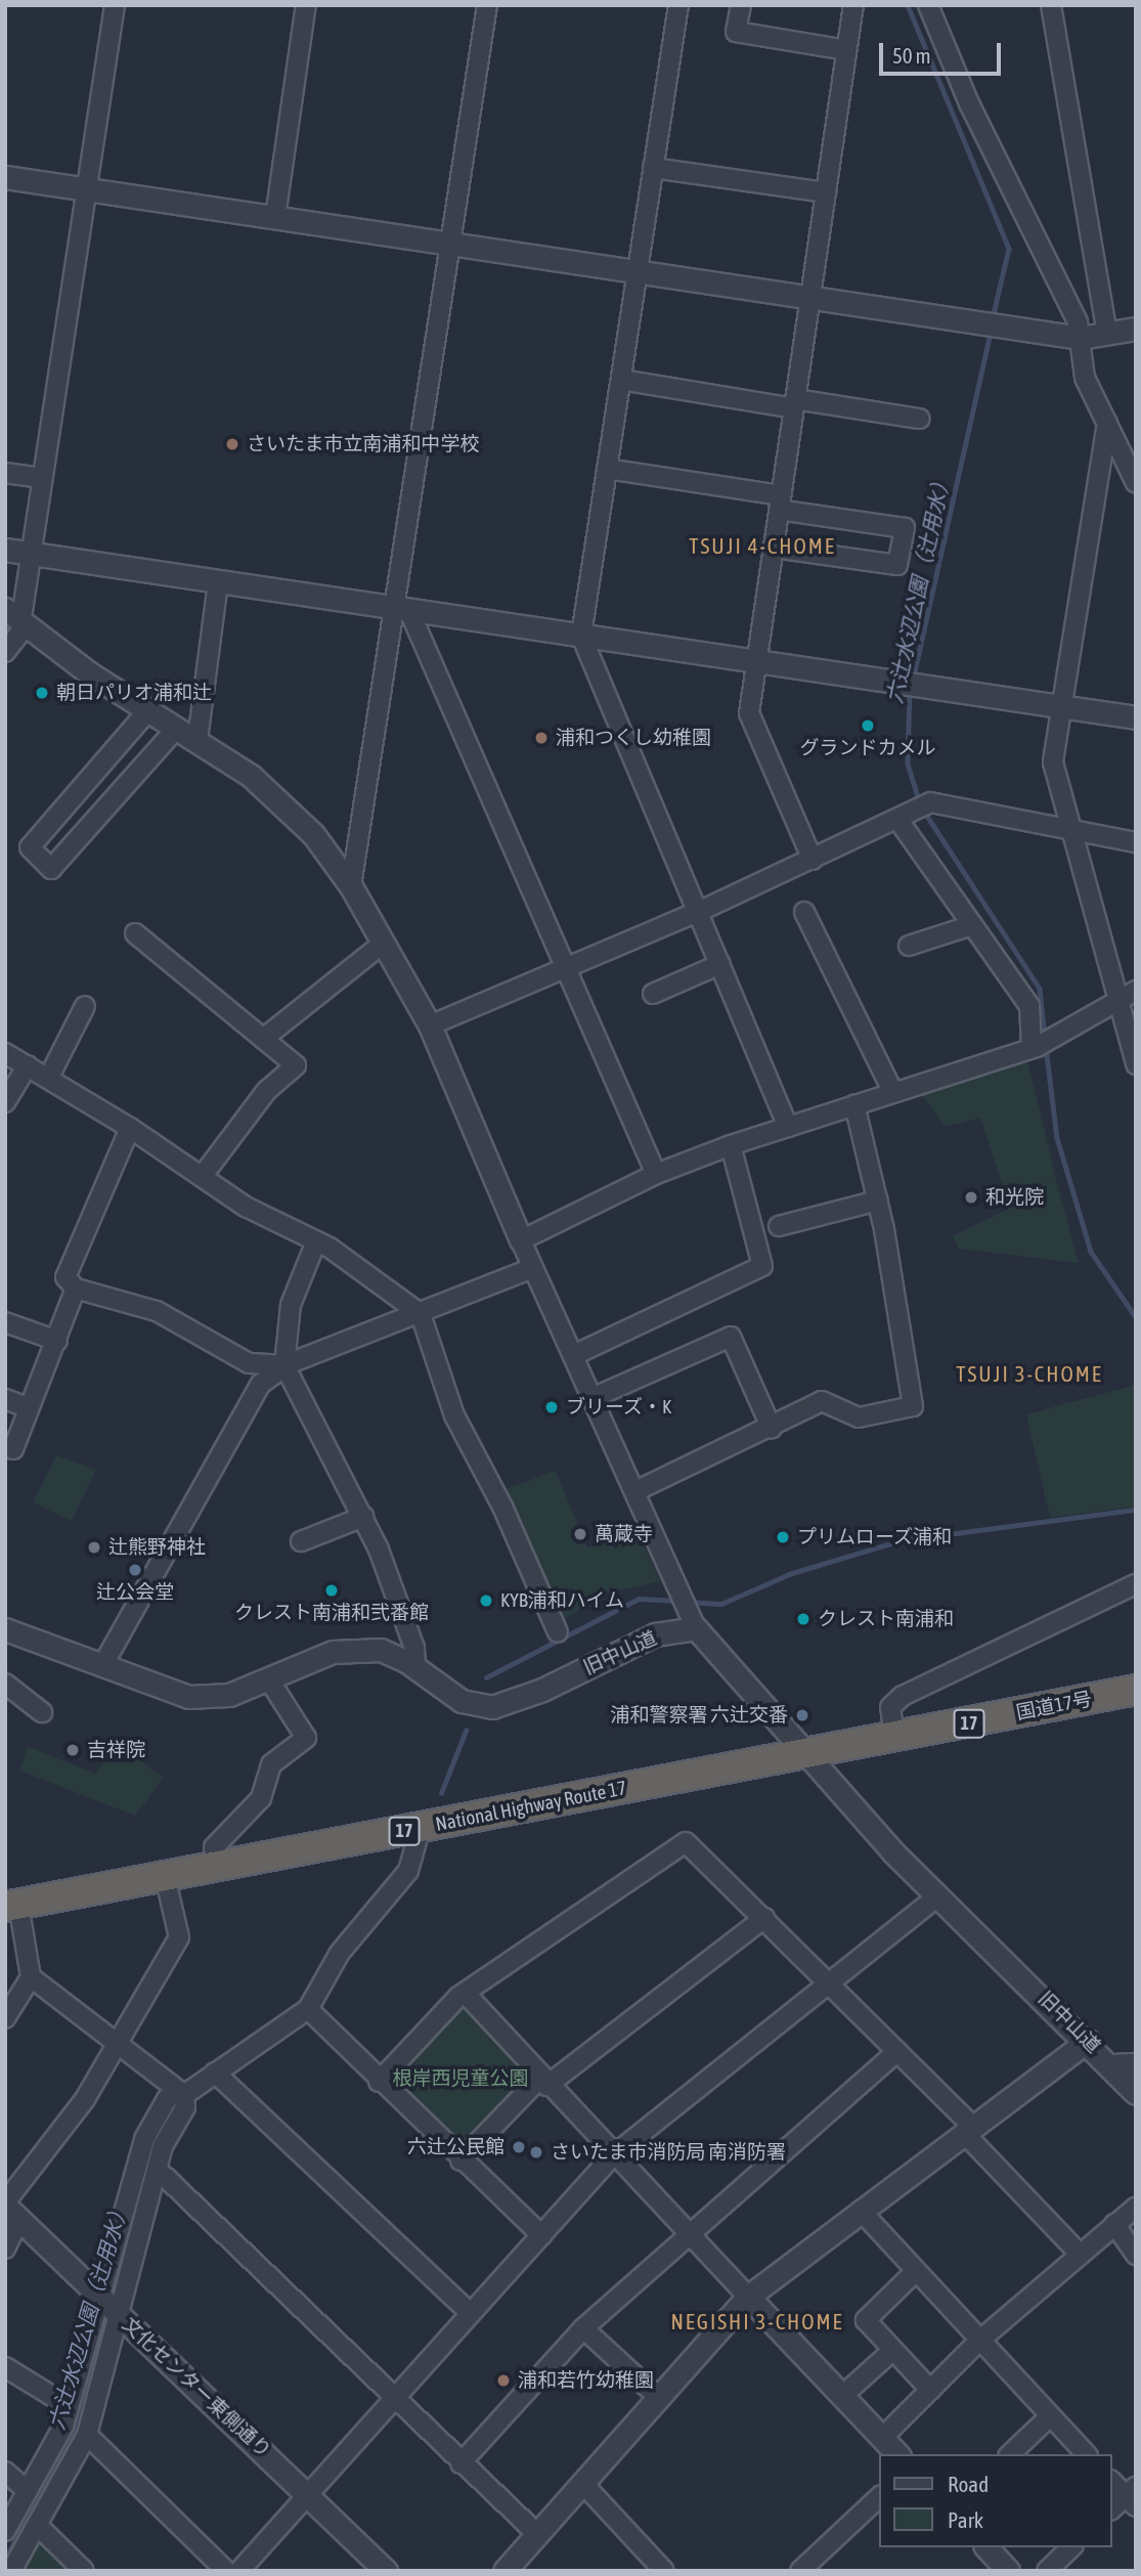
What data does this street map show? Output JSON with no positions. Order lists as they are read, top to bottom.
{
  "streets": {
    "highway": ["国道17号", "17", "National Highway Route 17"],
    "street": ["旧中山道", "文化センター東側通り"]
  },
  "crossings": [
    ["旧中山道", "国道17号"],
    ["旧中山道", "National Highway Route 17"],
    ["国道17号", "National Highway Route 17"]
  ],
  "districts": ["TSUJI 4-CHOME", "TSUJI 3-CHOME", "NEGISHI 3-CHOME"],
  "water": ["六辻水辺公園（辻用水）"],
  "parks": ["根岸西児童公園"],
  "places": [
    "さいたま市立南浦和中学校",
    "朝日パリオ浦和辻",
    "グランドカメル",
    "浦和つくし幼稚園",
    "和光院",
    "ブリーズ・K",
    "萬蔵寺",
    "プリムローズ浦和",
    "辻熊野神社",
    "辻公会堂",
    "クレスト南浦和弐番館",
    "KYB浦和ハイム",
    "クレスト南浦和",
    "浦和警察署 六辻交番",
    "吉祥院",
    "六辻公民館",
    "さいたま市消防局 南消防署",
    "浦和若竹幼稚園"
  ],
  "legend": ["Road", "Park"],
  "scale_bar": "50 m"
}
